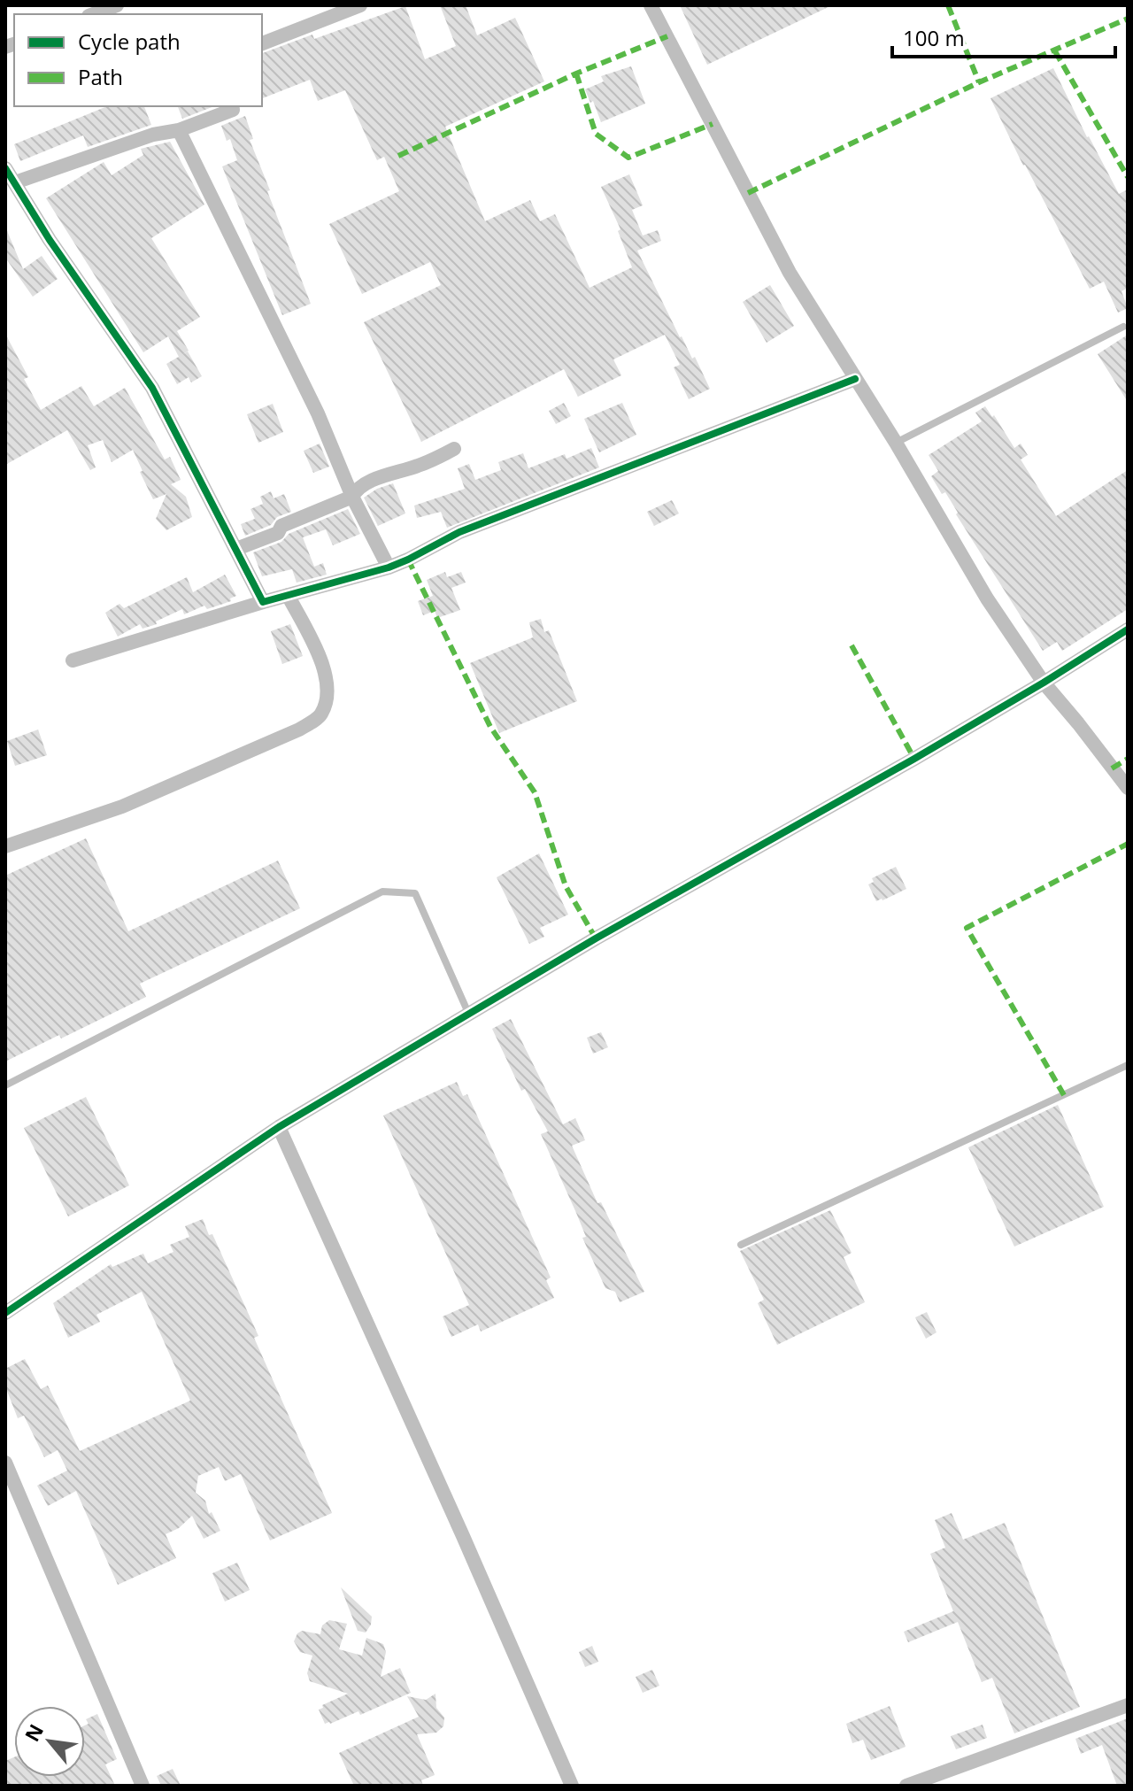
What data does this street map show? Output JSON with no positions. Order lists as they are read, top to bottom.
{
  "legend": ["Cycle path", "Path"],
  "scale_bar": "100 m",
  "north": "top left"
}
